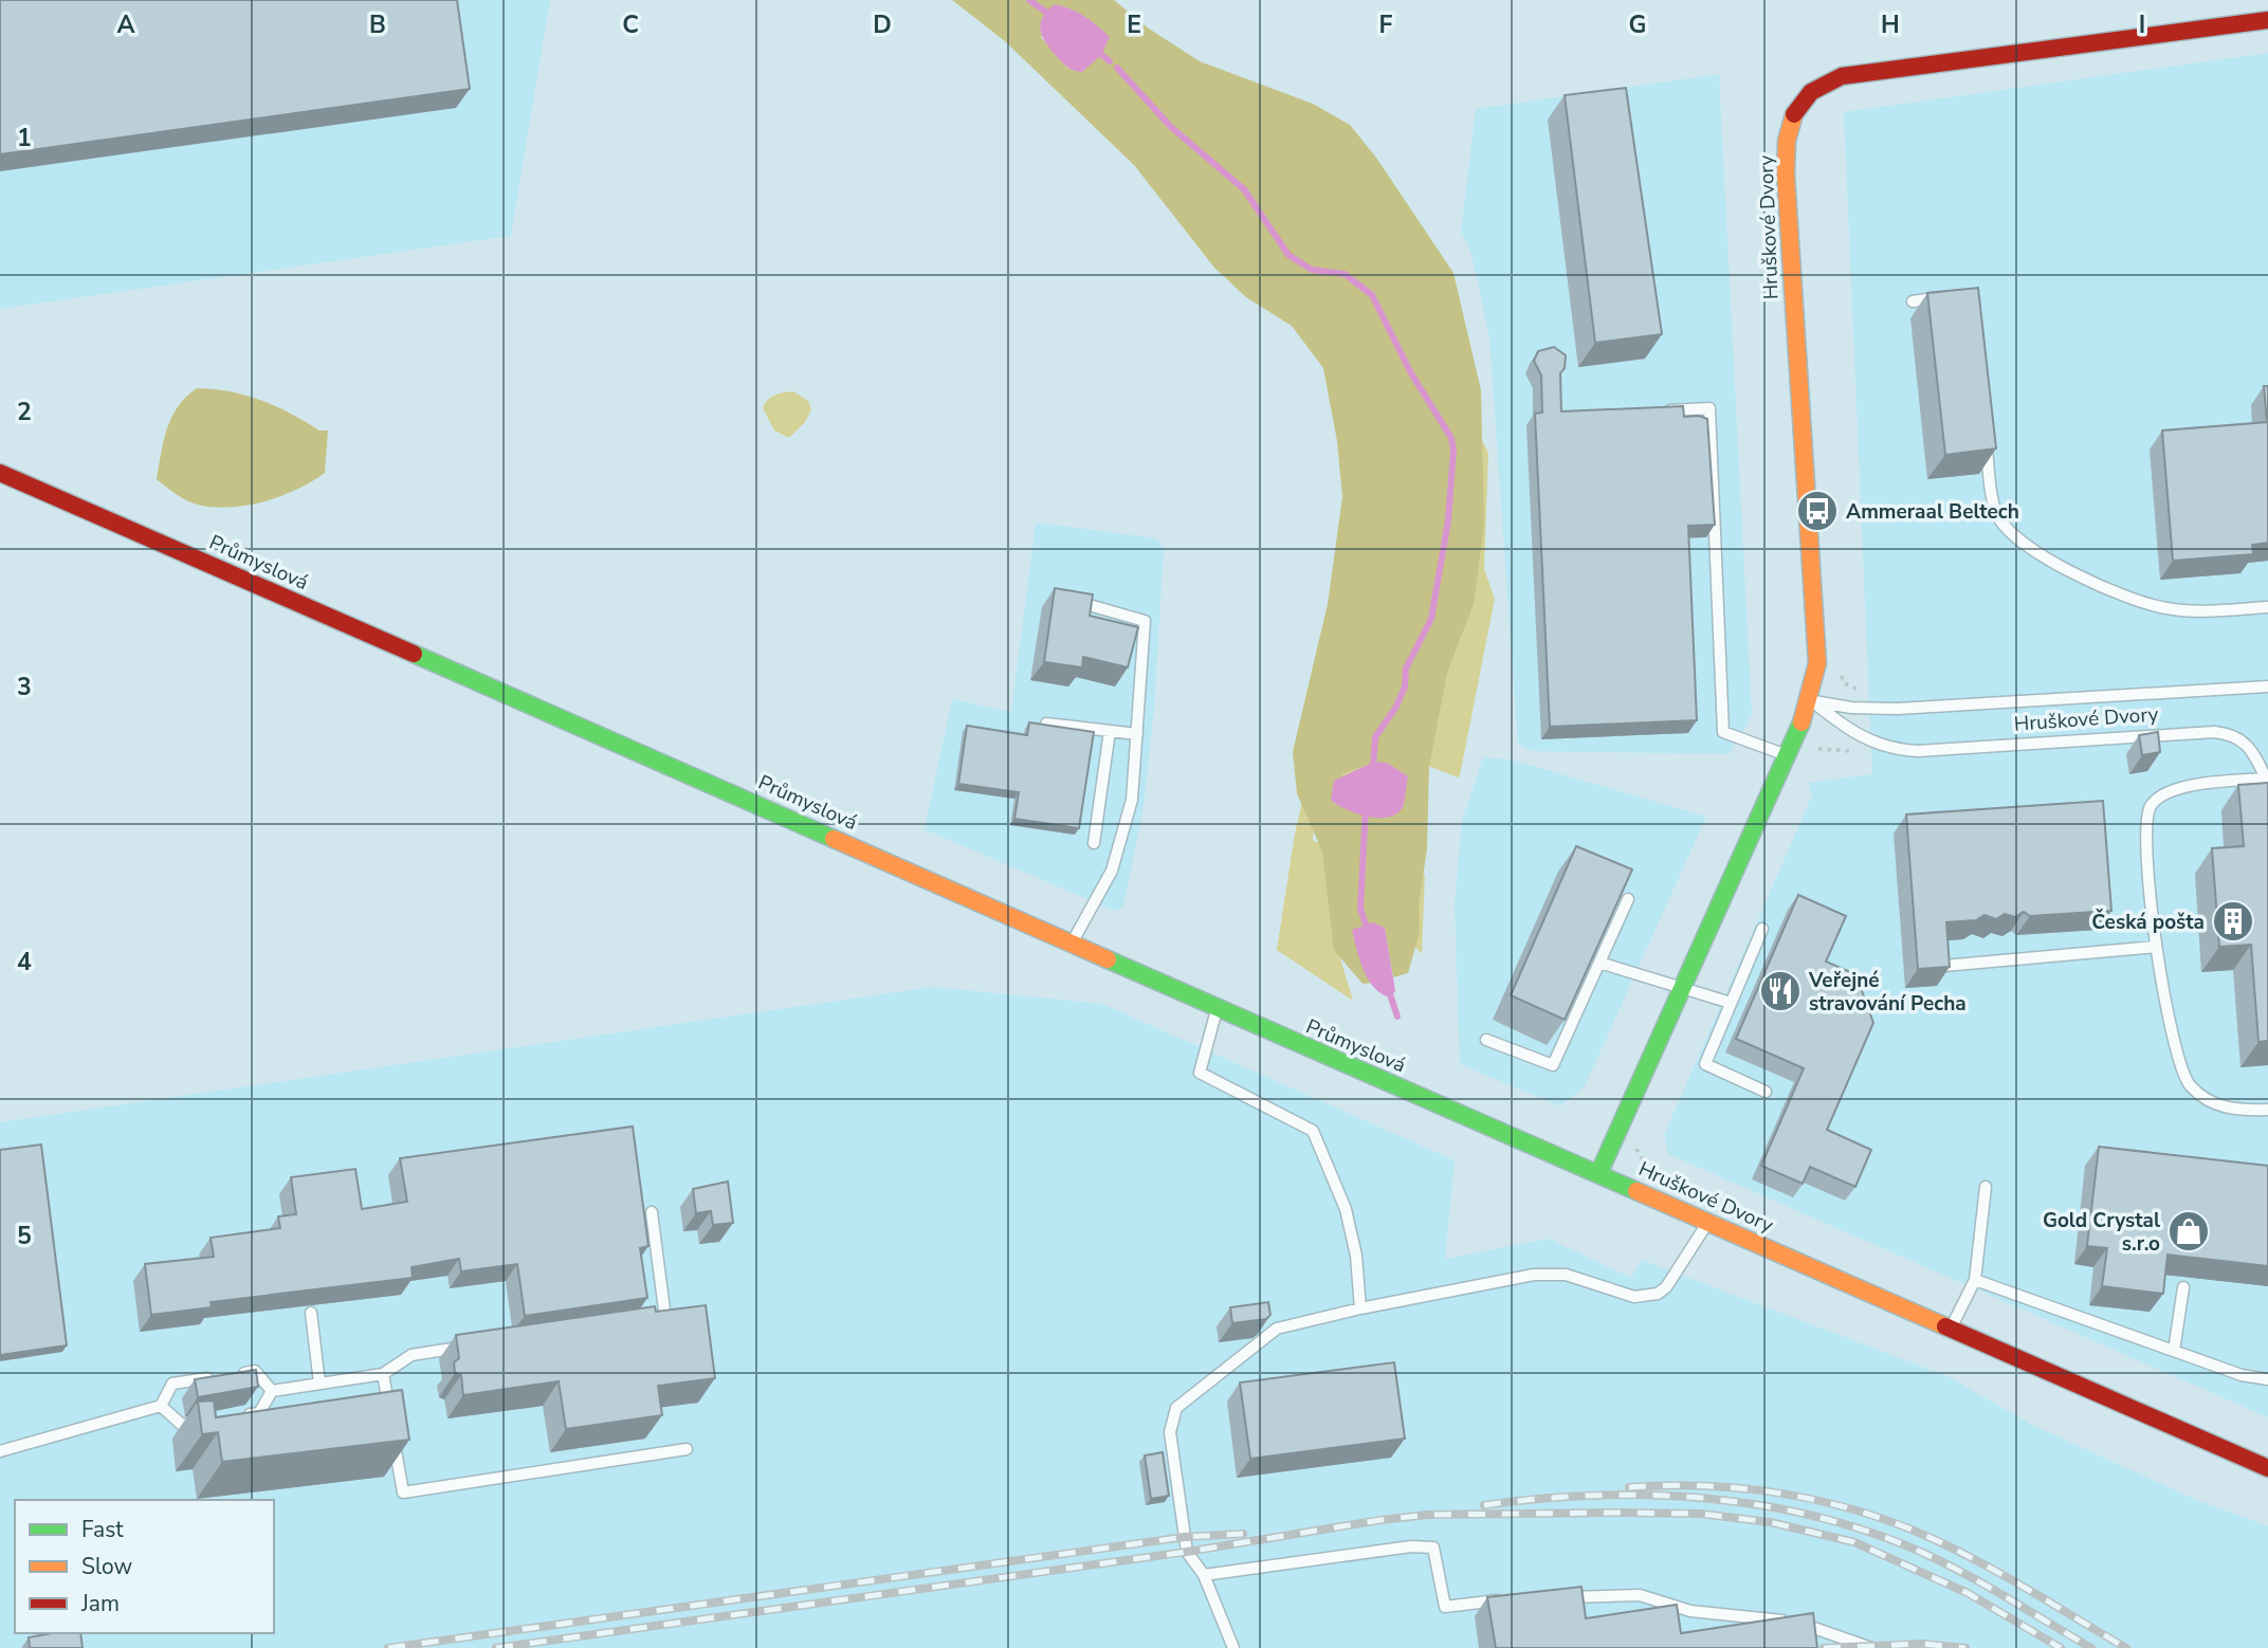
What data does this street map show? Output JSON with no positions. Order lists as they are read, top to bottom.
{
  "streets": {
    "street": ["Hruškové Dvory", "Průmyslová"]
  },
  "crossings": [
    ["Hruškové Dvory", "Průmyslová"]
  ],
  "places": {
    "bus stop": ["Ammeraal Beltech"],
    "building": ["Česká pošta"],
    "restaurant": ["Veřejné stravování Pecha"],
    "shop": ["Gold Crystal s.r.o"]
  },
  "legend": ["Fast", "Slow", "Jam"],
  "grid": {
    "columns": [
      "A",
      "B",
      "C",
      "D",
      "E",
      "F",
      "G",
      "H",
      "I"
    ],
    "rows": [
      "1",
      "2",
      "3",
      "4",
      "5"
    ]
  }
}
